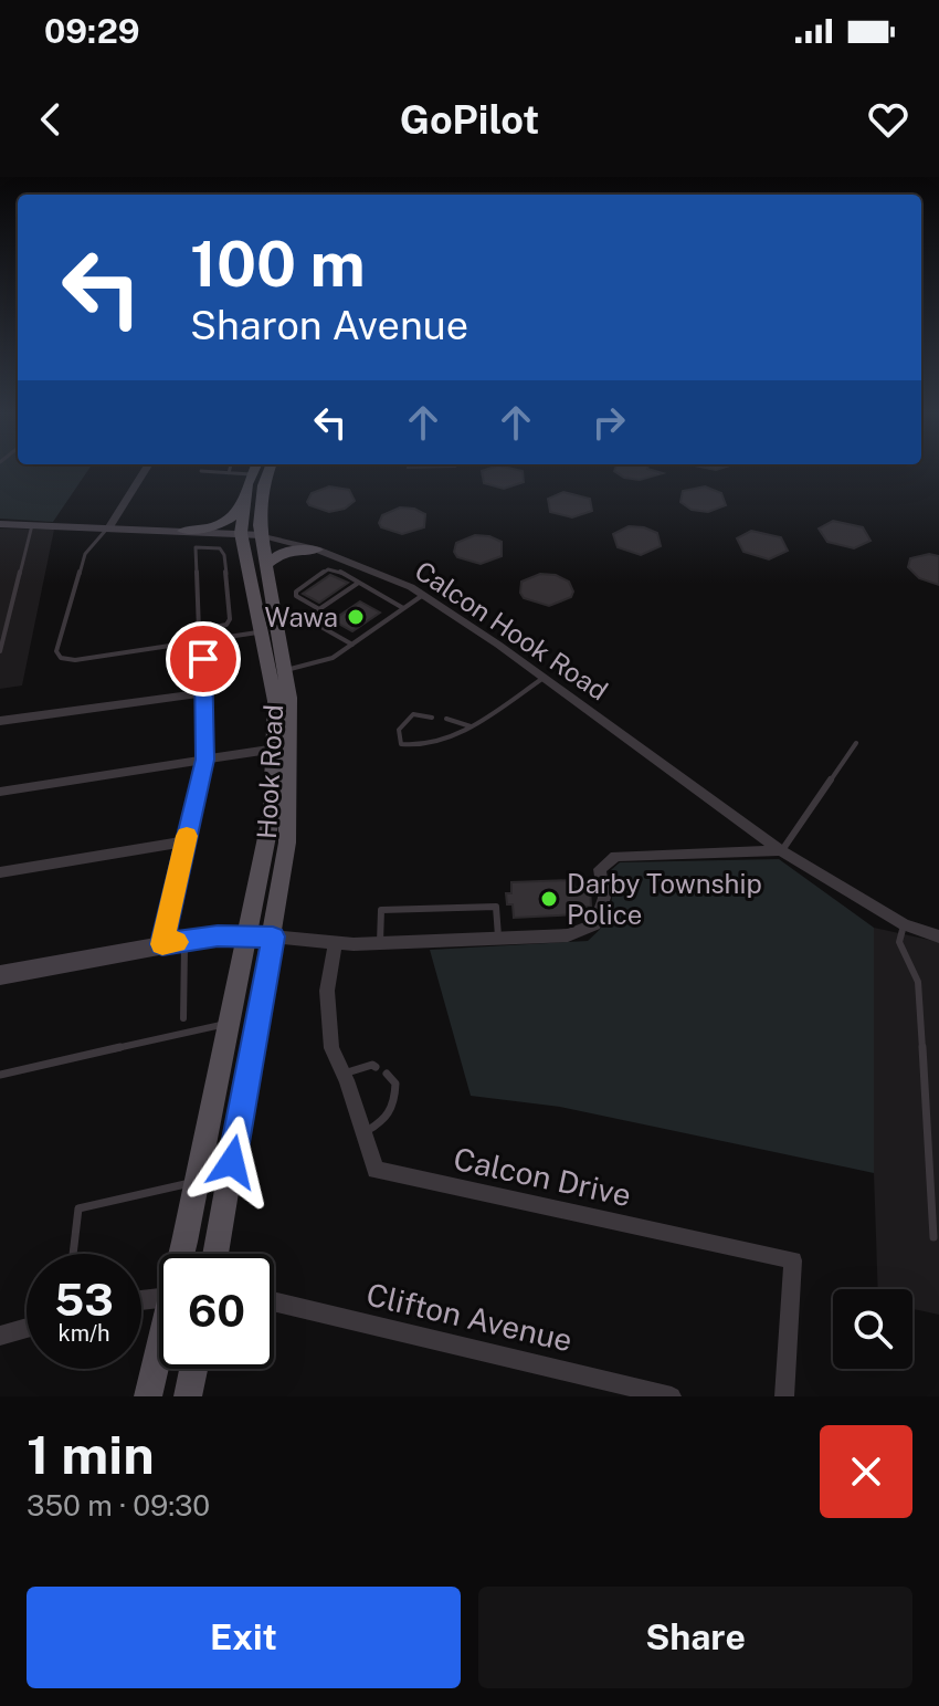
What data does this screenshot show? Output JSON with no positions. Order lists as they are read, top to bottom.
{
  "streets": {
    "main road": ["Hook Road"],
    "street": ["Calcon Hook Road", "Calcon Drive", "Clifton Avenue"]
  },
  "crossings": [
    ["Calcon Hook Road", "Hook Road"]
  ],
  "places": ["Wawa", "Darby Township Police"],
  "page": {
    "status": "09:29",
    "header": "GoPilot",
    "turn": ["100 m", "Sharon Avenue"],
    "speed": "53 km/h",
    "limit": "60",
    "heading": ["1 min", "350 m · 09:30"],
    "buttons": ["Exit", "Share"]
  }
}
